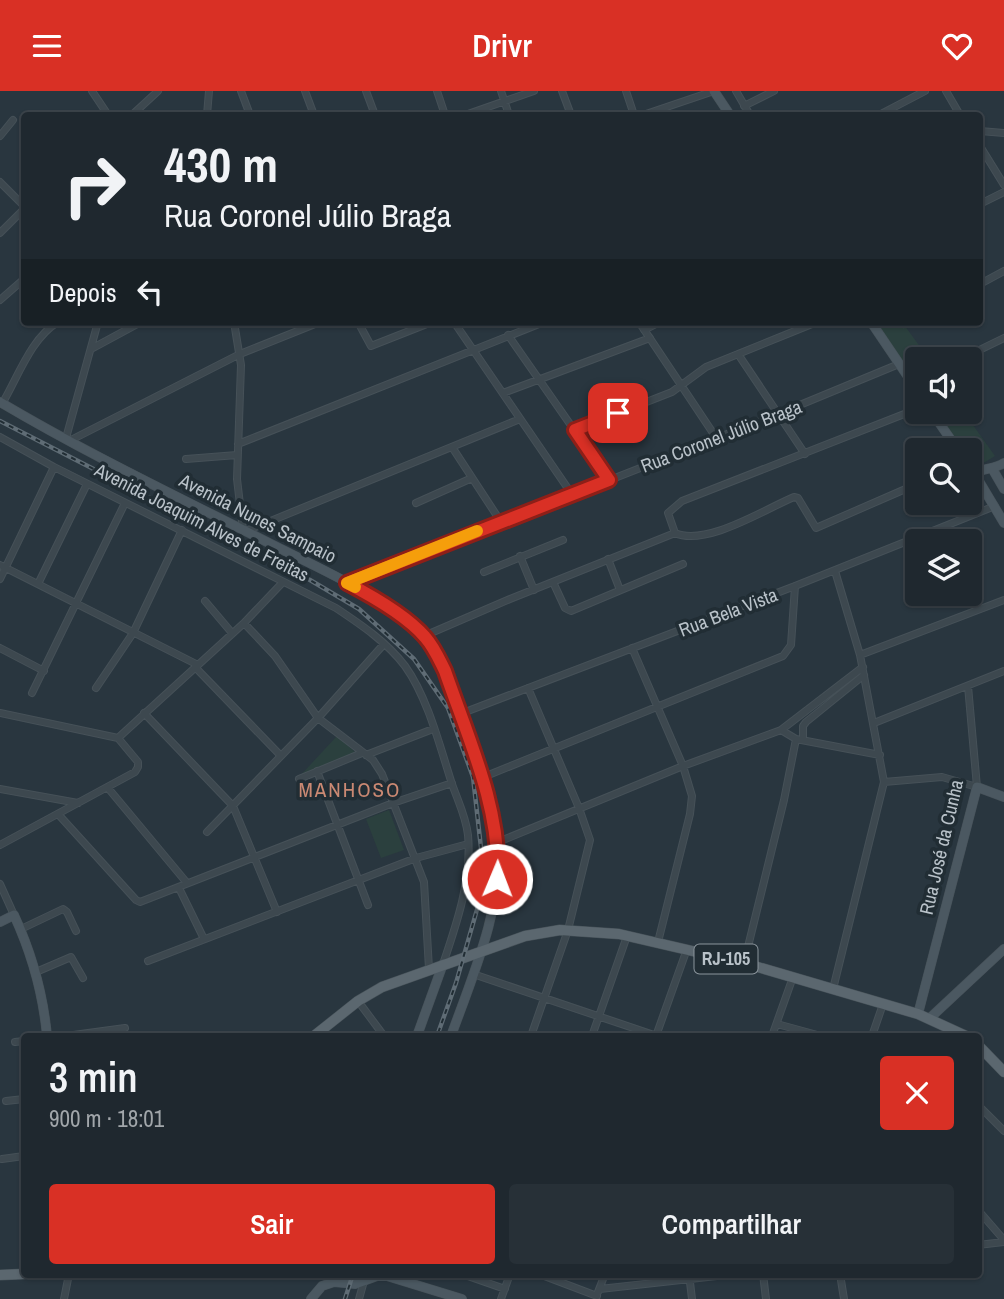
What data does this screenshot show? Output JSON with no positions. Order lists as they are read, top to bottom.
{
  "streets": {
    "main road": ["RJ-105"],
    "street": [
      "Rua Coronel Júlio Braga",
      "Avenida Nunes Sampaio",
      "Avenida Joaquim Alves de Freitas",
      "Rua Bela Vista",
      "Rua José da Cunha"
    ]
  },
  "crossings": [
    ["Rua Coronel Júlio Braga", "Avenida Nunes Sampaio"],
    ["Avenida Nunes Sampaio", "Rua Bela Vista"],
    ["Avenida Nunes Sampaio", "RJ-105"],
    ["Avenida Joaquim Alves de Freitas", "RJ-105"],
    ["Rua José da Cunha", "RJ-105"]
  ],
  "districts": ["MANHOSO"],
  "page": {
    "header": "Drivr",
    "turn": ["430 m", "Rua Coronel Júlio Braga"],
    "then": "Depois",
    "heading": ["3 min", "900 m · 18:01"],
    "buttons": ["Sair", "Compartilhar"]
  }
}
